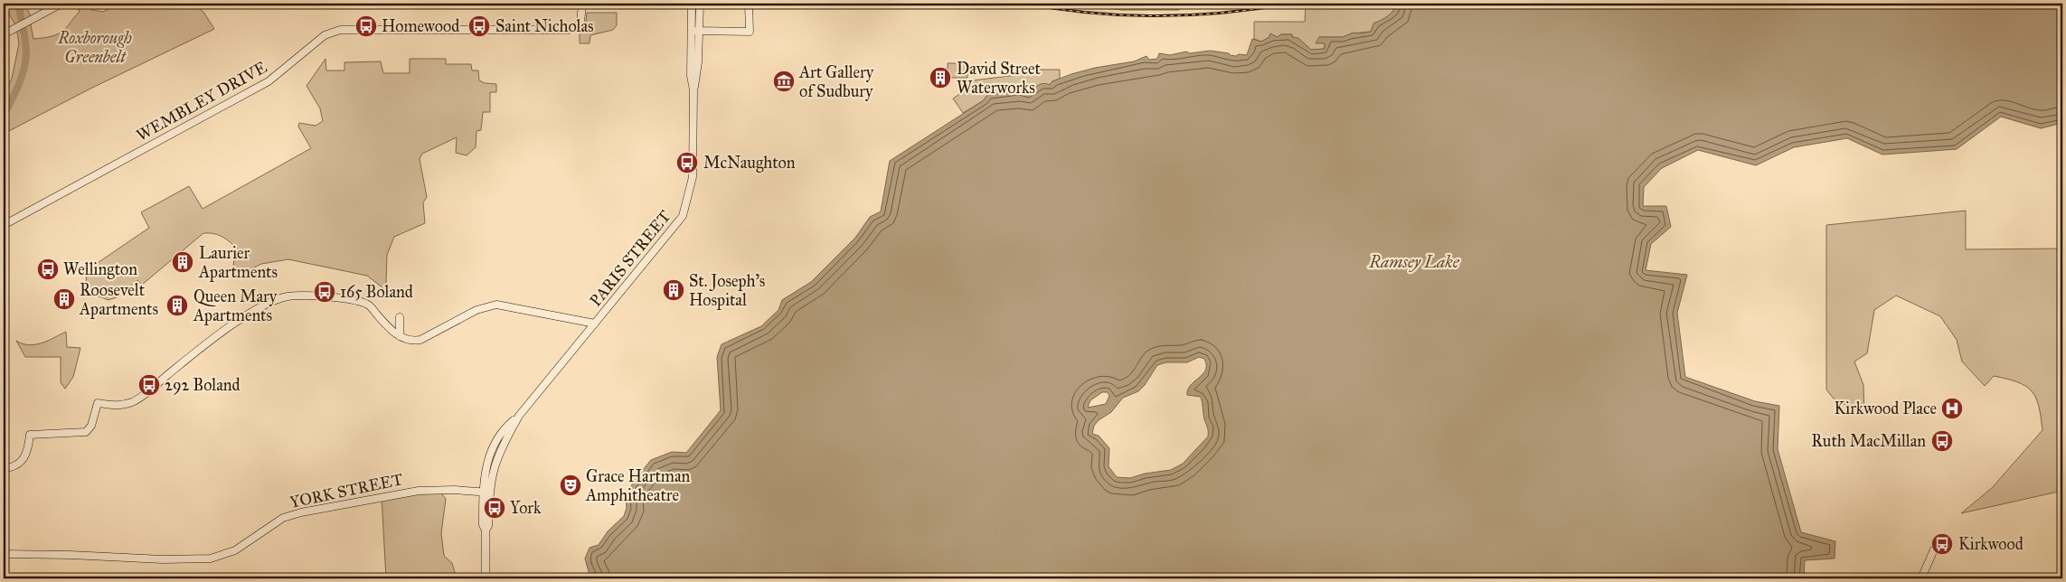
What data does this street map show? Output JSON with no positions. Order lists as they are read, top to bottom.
{
  "streets": {
    "street": ["WEMBLEY DRIVE", "PARIS STREET", "YORK STREET"]
  },
  "crossings": [
    ["PARIS STREET", "YORK STREET"]
  ],
  "water": ["Ramsey Lake"],
  "parks": ["Roxborough Greenbelt"],
  "places": {
    "bus stop": [
      "Homewood",
      "Saint Nicholas",
      "McNaughton",
      "Wellington",
      "165 Boland",
      "292 Boland",
      "Ruth MacMillan",
      "York",
      "Kirkwood"
    ],
    "building": [
      "David Street Waterworks",
      "Laurier Apartments",
      "St. Joseph's Hospital",
      "Roosevelt Apartments",
      "Queen Mary Apartments"
    ],
    "museum": ["Art Gallery of Sudbury"],
    "hospital": ["Kirkwood Place"],
    "theatre": ["Grace Hartman Amphitheatre"]
  }
}
